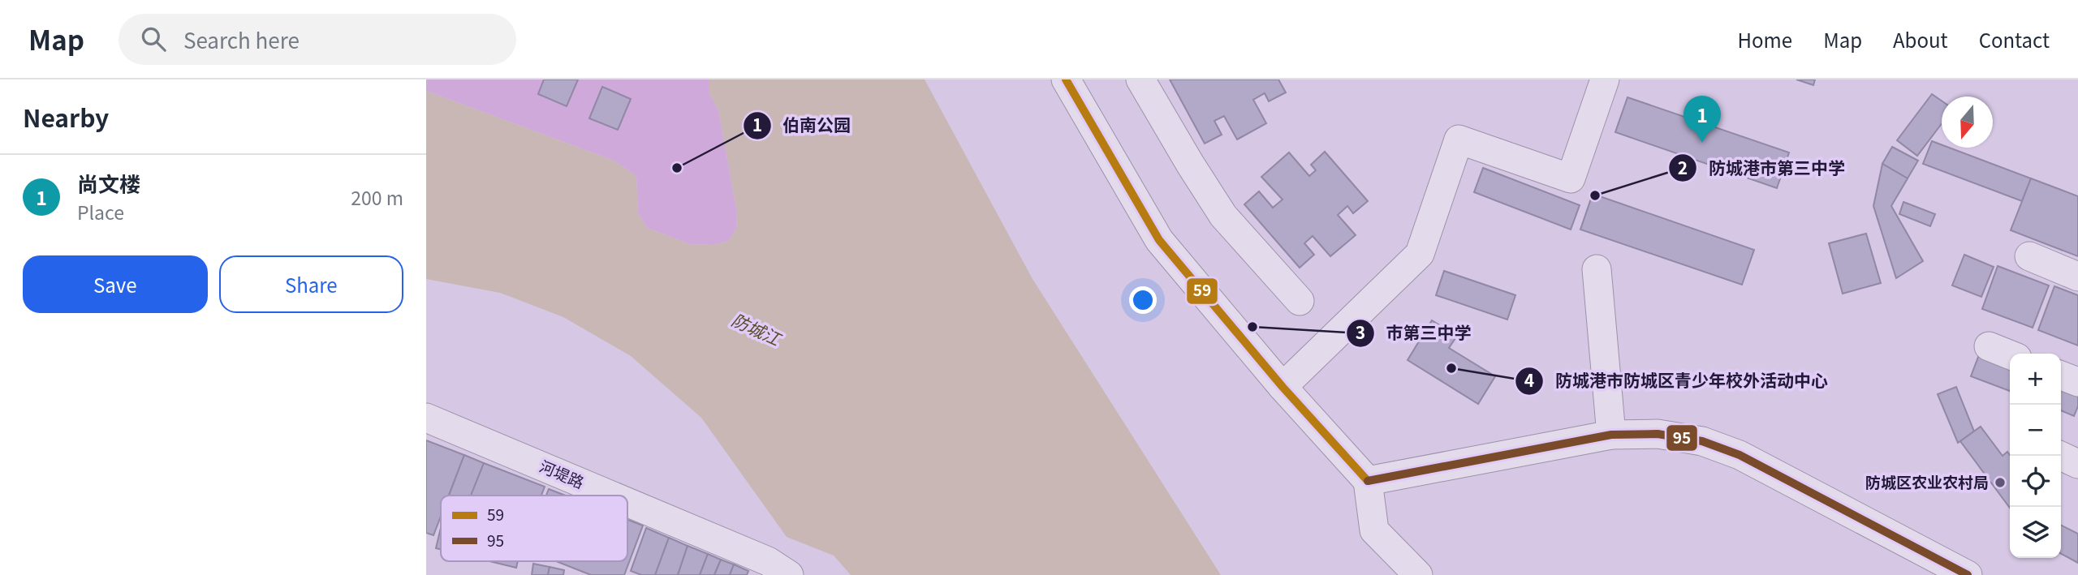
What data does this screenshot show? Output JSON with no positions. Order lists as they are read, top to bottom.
{
  "streets": {
    "street": ["河堤路"]
  },
  "water": ["防城江"],
  "places": [
    "伯南公园",
    "防城港市第三中学",
    "巿第三中学",
    "防城港市防城区青少年校外活动中心",
    "防城区农业农村局"
  ],
  "lines": ["transit line 59", "transit line 95"],
  "legend": ["59", "95"],
  "north": "bottom",
  "page": {
    "header": "Map",
    "search": "Search here",
    "nav": [
      "Home",
      "Map",
      "About",
      "Contact"
    ],
    "heading": "Nearby",
    "pins": "1",
    "list": [
      {
        "mark": "1",
        "name": "尚文楼",
        "note": "Place",
        "value": "200 m"
      }
    ],
    "buttons": ["Save", "Share"],
    "map_buttons": ["+", "−"]
  }
}
